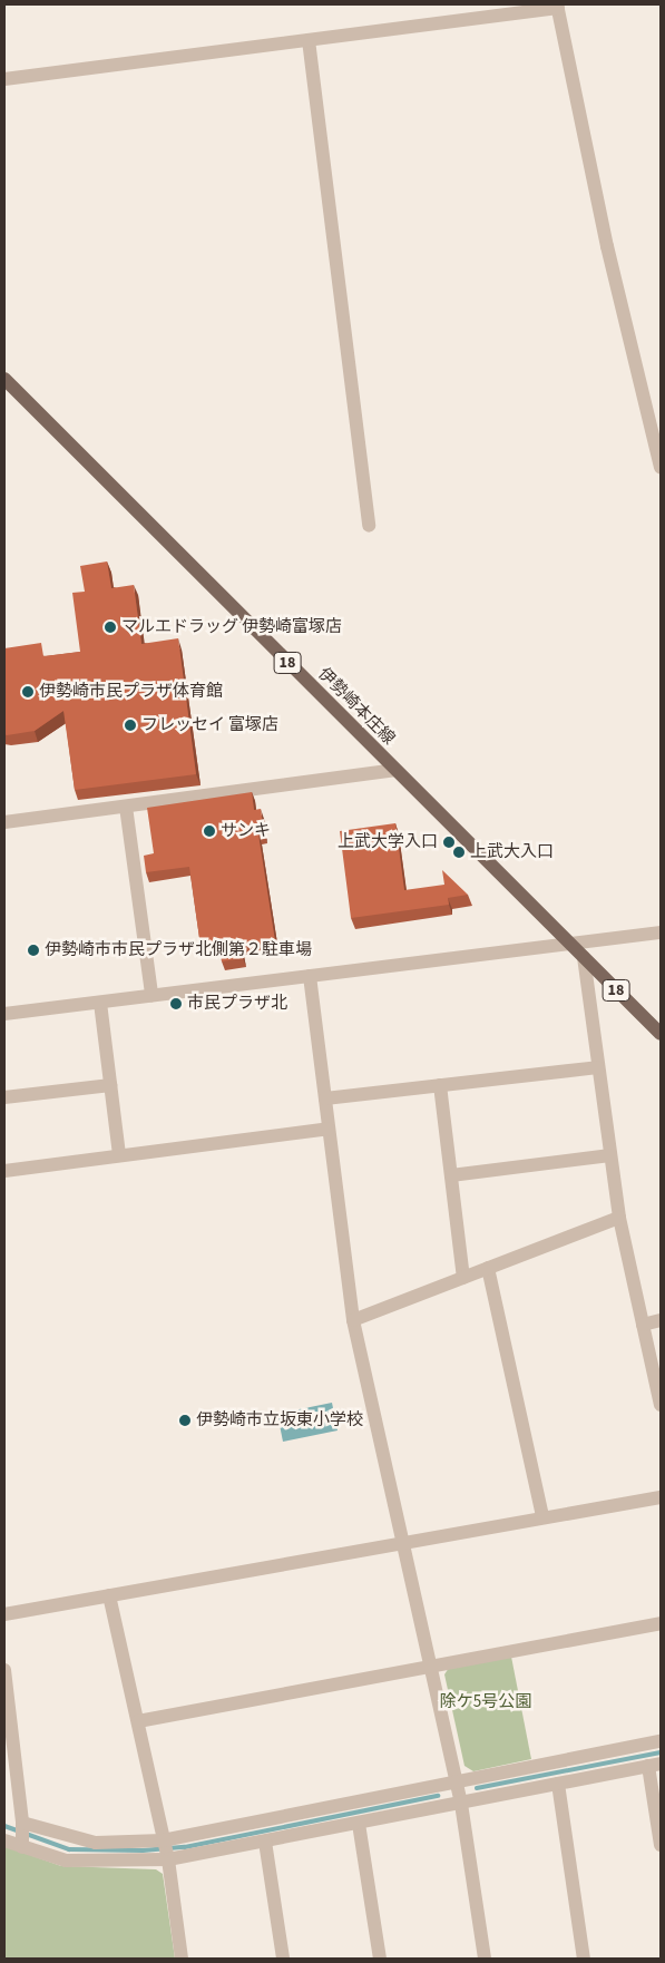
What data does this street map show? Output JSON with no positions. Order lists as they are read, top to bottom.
{
  "streets": {
    "main road": ["18", "伊勢崎本庄線"]
  },
  "parks": ["除ケ5号公園"],
  "places": [
    "マルエドラッグ 伊勢崎富塚店",
    "伊勢崎市民プラザ体育館",
    "フレッセイ 富塚店",
    "サンキ",
    "上武大学入口",
    "上武大入口",
    "伊勢崎市市民プラザ北側第２駐車場",
    "市民プラザ北",
    "伊勢崎市立坂東小学校"
  ]
}
